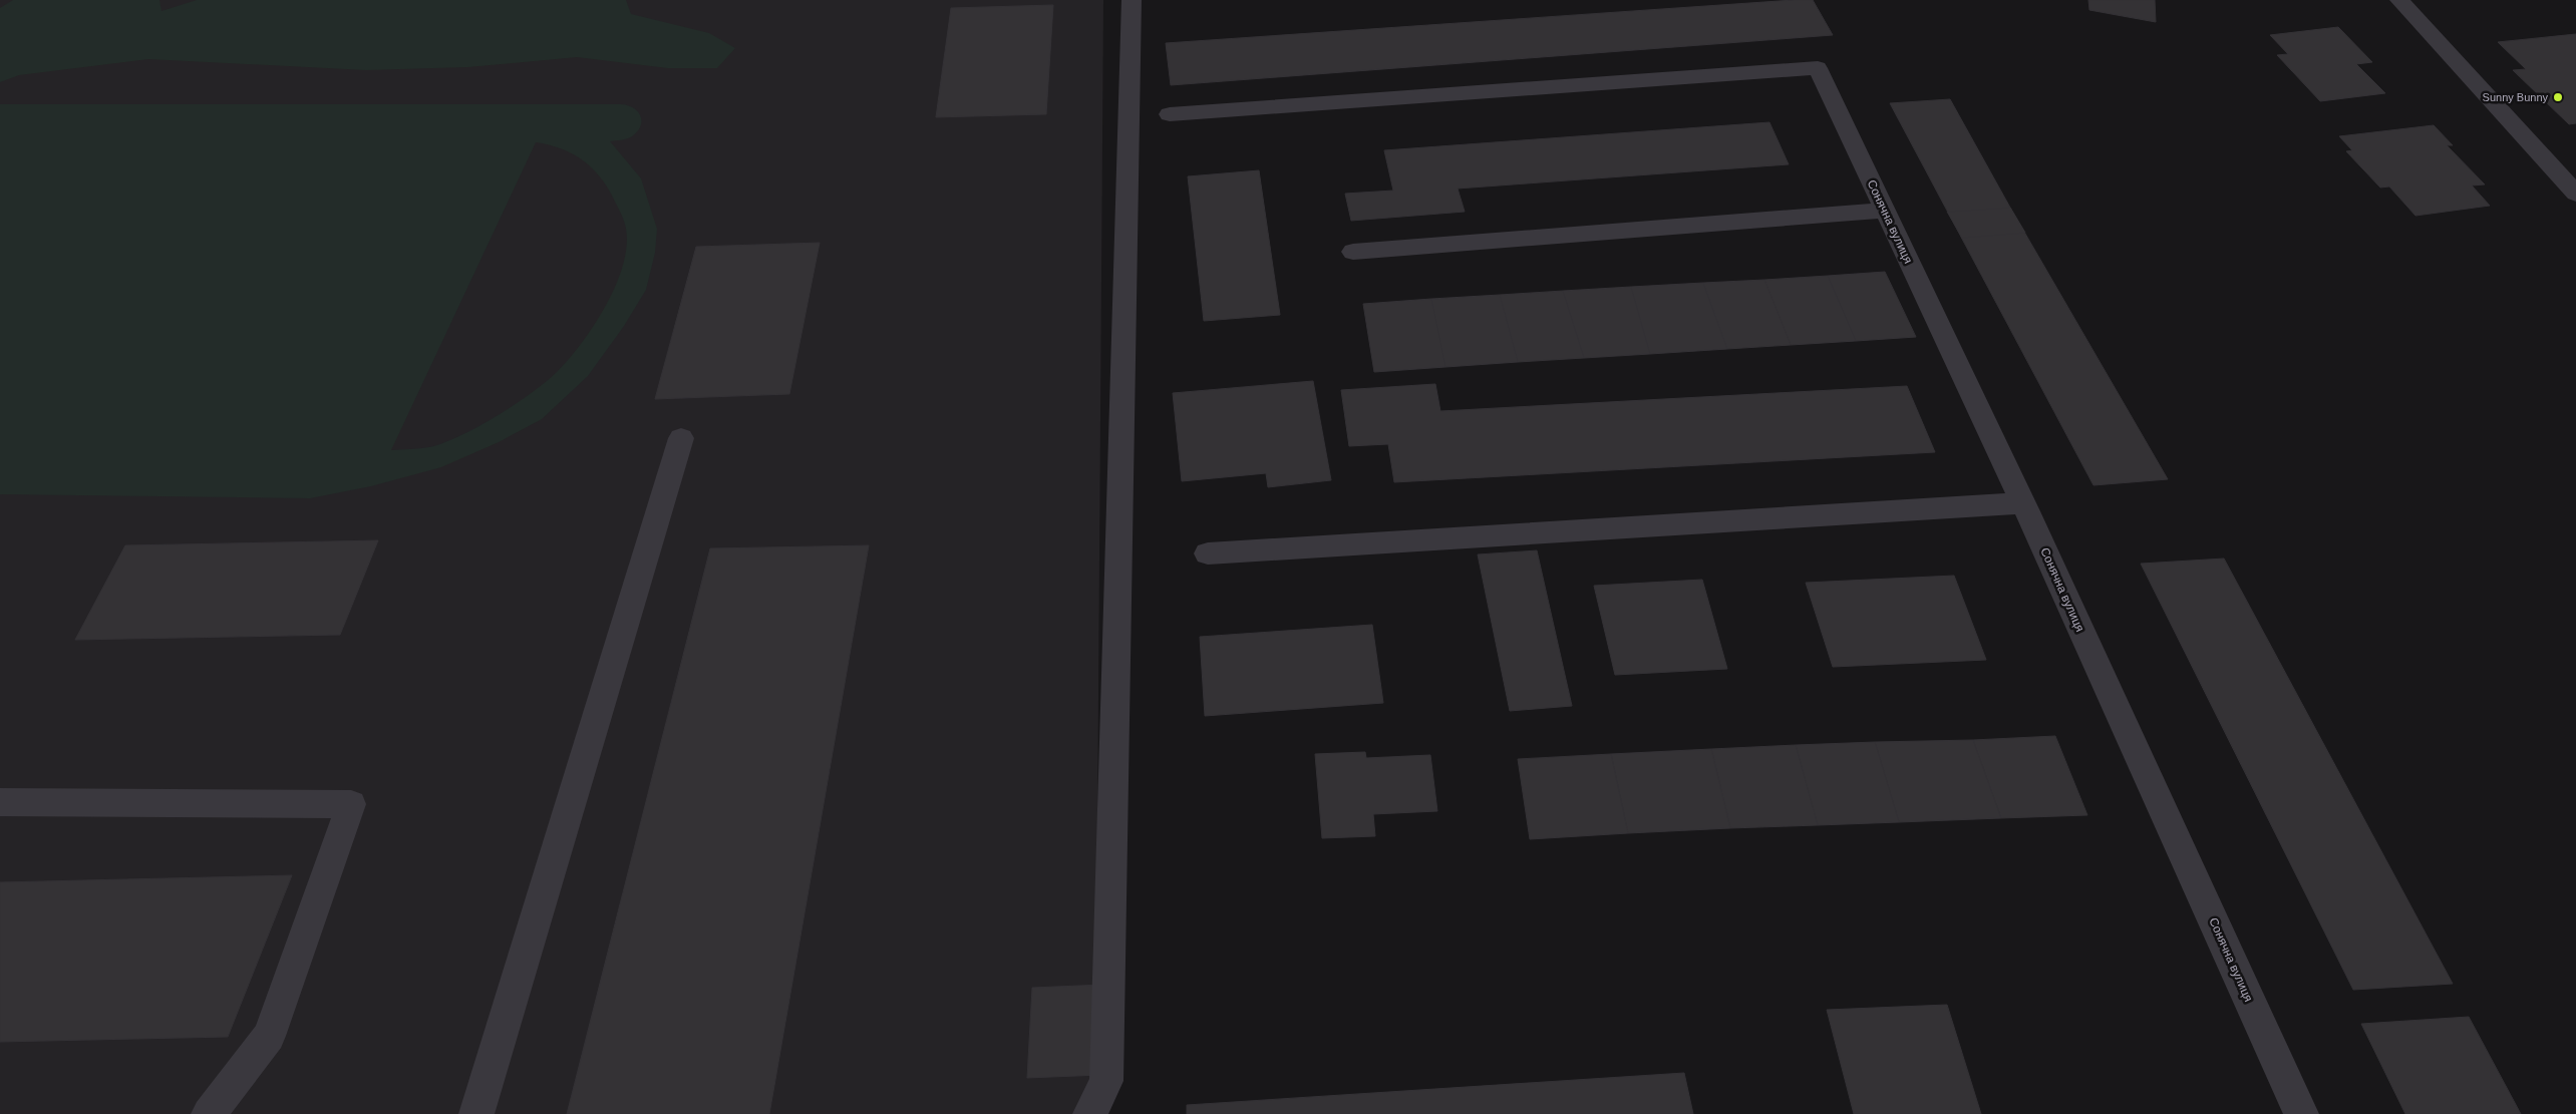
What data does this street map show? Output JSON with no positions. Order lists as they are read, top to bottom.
{
  "streets": {
    "street": ["Сонячна вулиця"]
  },
  "places": ["Sunny Bunny"]
}
